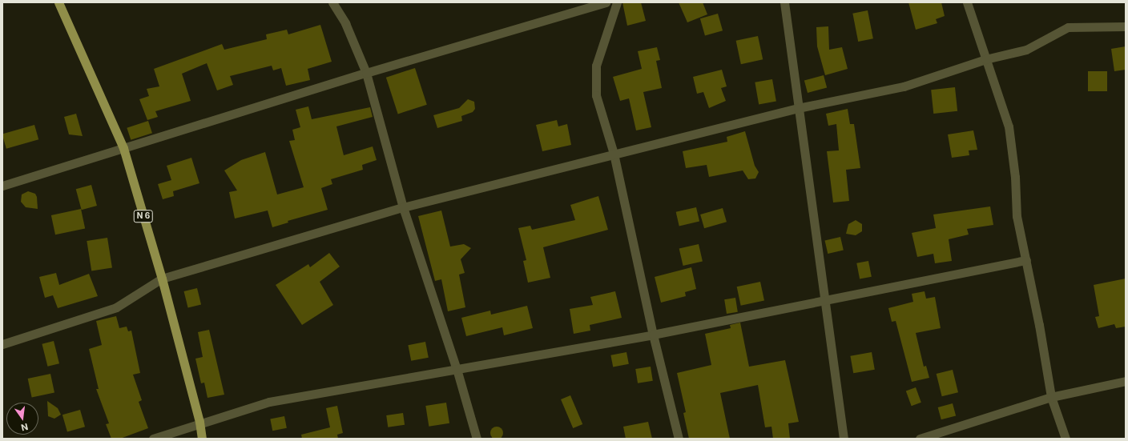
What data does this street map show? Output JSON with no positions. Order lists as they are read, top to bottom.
{
  "streets": {
    "main road": ["N 6"]
  },
  "north": "bottom"
}
